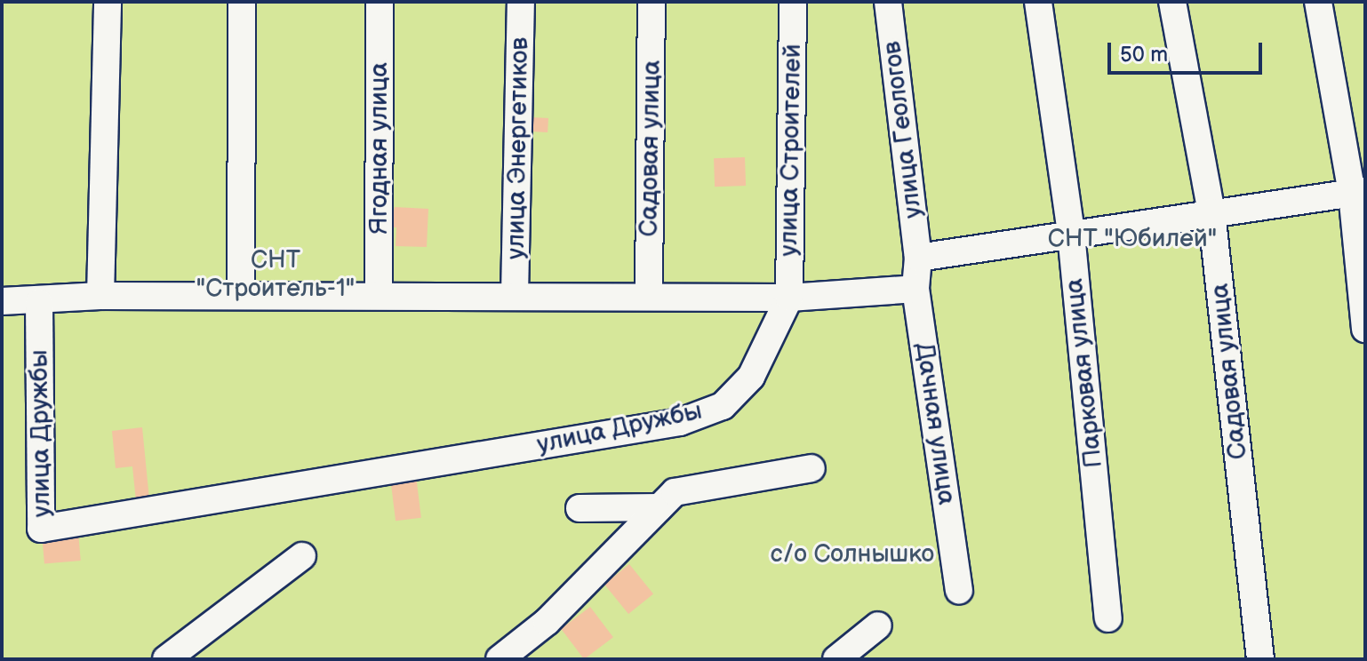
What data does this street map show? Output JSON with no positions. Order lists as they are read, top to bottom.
{
  "streets": {
    "street": [
      "улица Геологов",
      "Ягодная улица",
      "улица Энергетиков",
      "Садовая улица",
      "улица Строителей",
      "Парковая улица",
      "Дачная улица",
      "улица Дружбы"
    ]
  },
  "crossings": [
    ["улица Геологов", "Дачная улица"],
    ["улица Строителей", "улица Дружбы"]
  ],
  "parks": ["СНТ \"Юбилей\"", "СНТ \"Строитель-1\"", "с/о Солнышко"],
  "scale_bar": "50 m"
}
